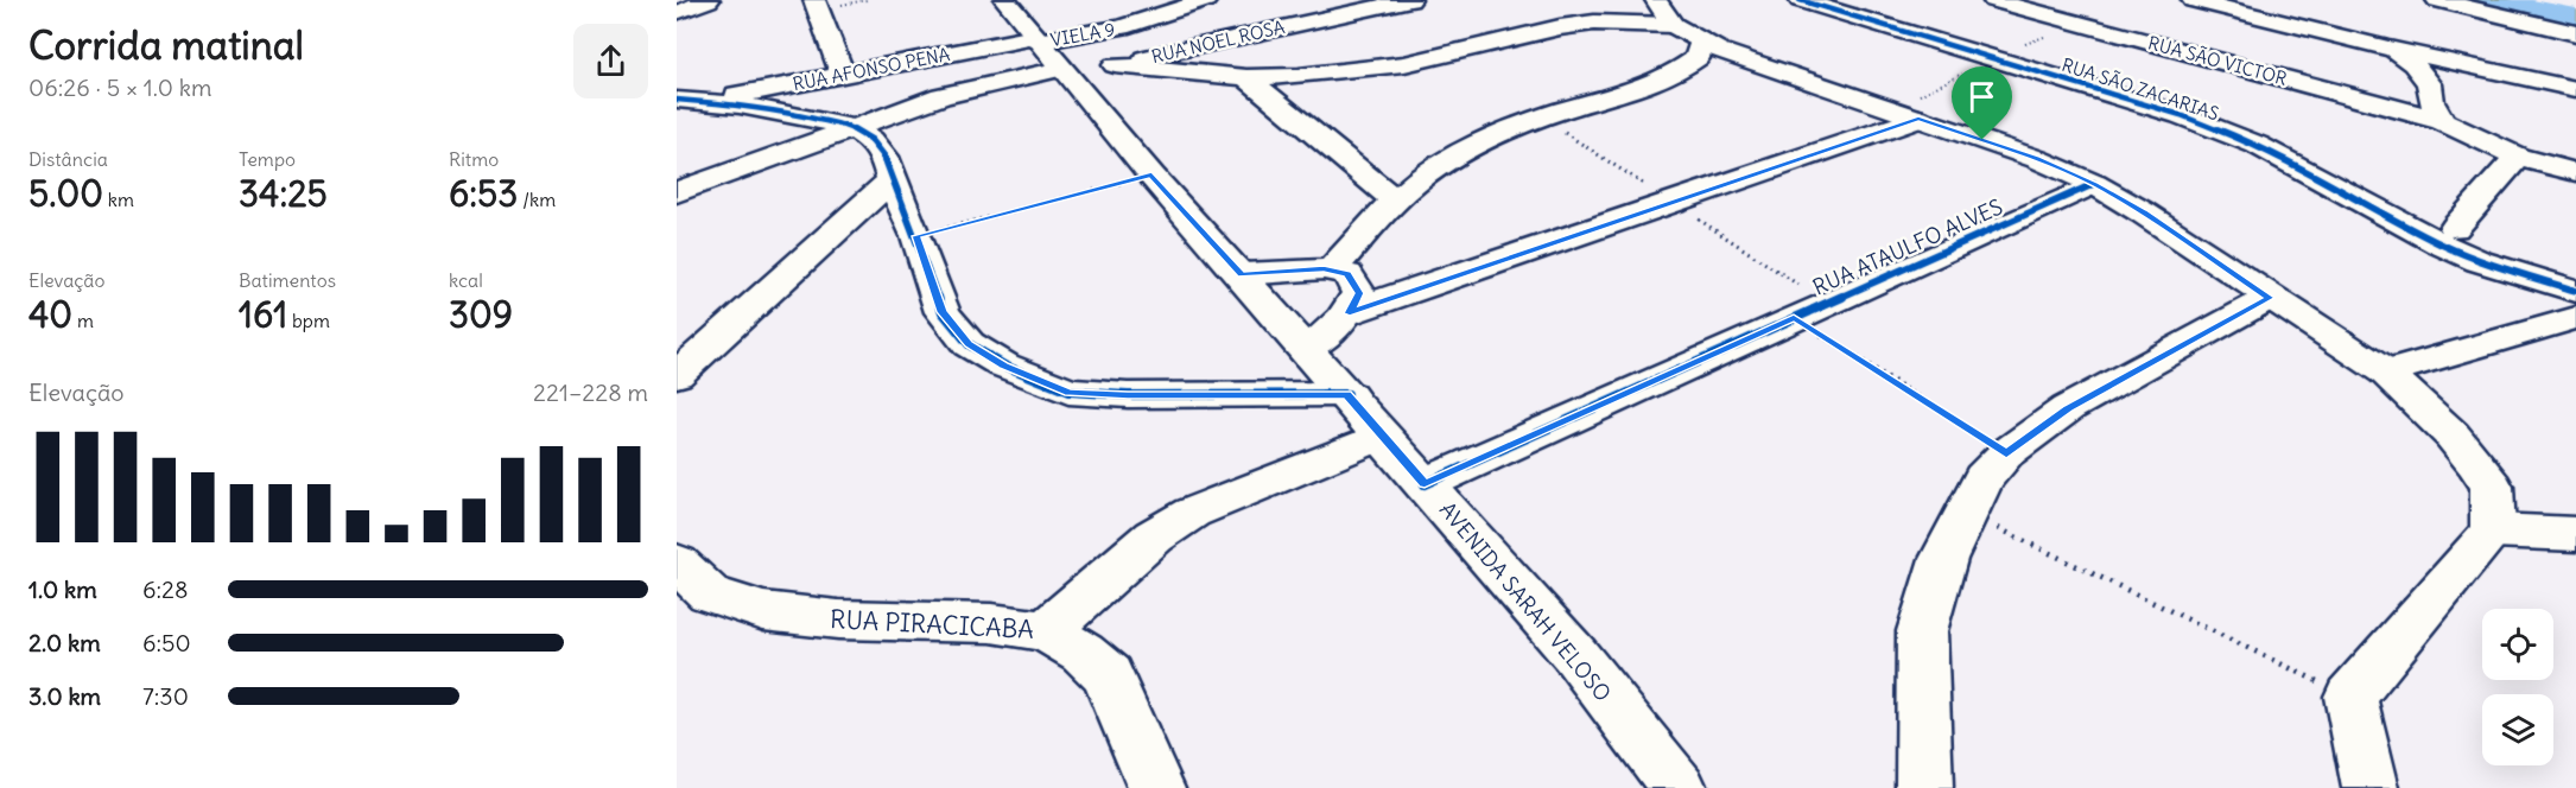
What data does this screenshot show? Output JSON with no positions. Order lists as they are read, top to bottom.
{
  "streets": {
    "street": [
      "VIELA 9",
      "RUA NOEL ROSA",
      "RUA SÃO VICTOR",
      "RUA AFONSO PENA",
      "RUA SÃO ZACARIAS",
      "RUA ATAULFO ALVES",
      "AVENIDA SARAH VELOSO",
      "RUA PIRACICABA"
    ]
  },
  "crossings": [
    ["VIELA 9", "RUA AFONSO PENA"],
    ["VIELA 9", "AVENIDA SARAH VELOSO"],
    ["RUA NOEL ROSA", "AVENIDA SARAH VELOSO"],
    ["RUA AFONSO PENA", "AVENIDA SARAH VELOSO"],
    ["RUA ATAULFO ALVES", "AVENIDA SARAH VELOSO"]
  ],
  "page": {
    "heading": ["Corrida matinal", "06:26 · 5 × 1.0 km"],
    "stats": [
      ["Distância", "5.00 km"],
      ["Tempo", "34:25"],
      ["Ritmo", "6:53 /km"],
      ["Elevação", "40 m"],
      ["Batimentos", "161 bpm"],
      ["kcal", "309"]
    ],
    "chart": ["Elevação", "221–228 m"],
    "list": [
      {
        "name": "1.0 km",
        "note": "6:28"
      },
      {
        "name": "2.0 km",
        "note": "6:50"
      },
      {
        "name": "3.0 km",
        "note": "7:30"
      }
    ]
  }
}
